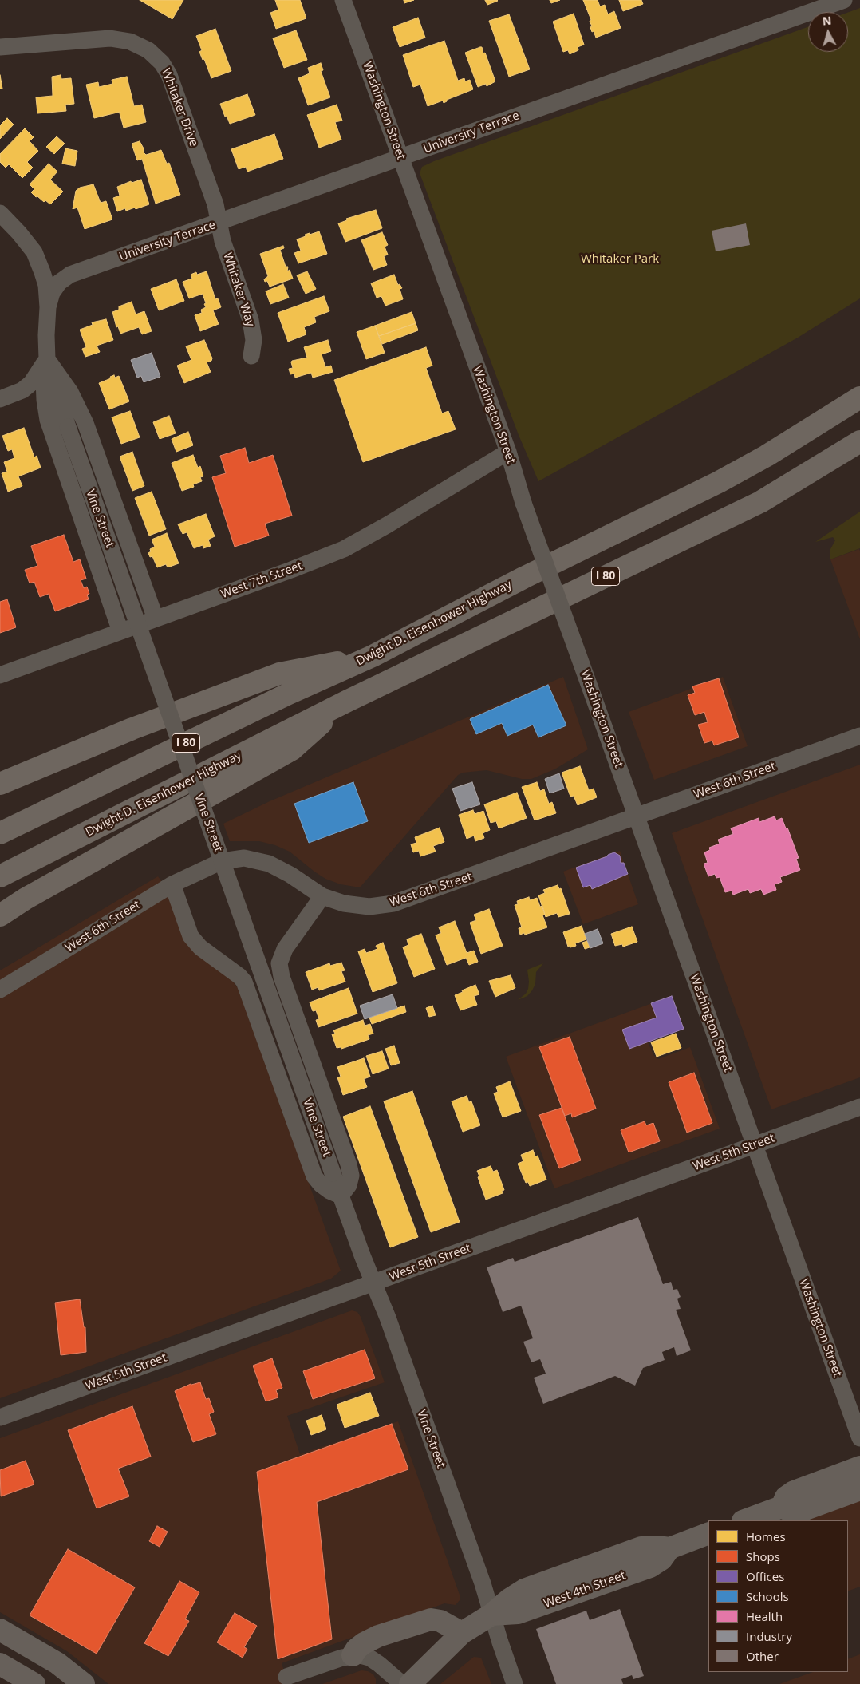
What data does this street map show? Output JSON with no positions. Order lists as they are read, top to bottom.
{
  "streets": {
    "highway": ["I 80", "Dwight D. Eisenhower Highway"],
    "main road": ["West 4th Street"],
    "street": [
      "Whitaker Drive",
      "Washington Street",
      "University Terrace",
      "Whitaker Way",
      "Vine Street",
      "West 7th Street",
      "West 6th Street",
      "West 5th Street"
    ]
  },
  "crossings": [
    ["Whitaker Drive", "University Terrace"],
    ["Whitaker Drive", "Whitaker Way"],
    ["Washington Street", "University Terrace"],
    ["Washington Street", "West 7th Street"],
    ["Washington Street", "West 6th Street"],
    ["Washington Street", "West 5th Street"],
    ["University Terrace", "Whitaker Way"],
    ["University Terrace", "Vine Street"],
    ["Vine Street", "West 7th Street"],
    ["Vine Street", "West 6th Street"],
    ["Vine Street", "West 5th Street"],
    ["Vine Street", "West 4th Street"]
  ],
  "parks": ["Whitaker Park"],
  "legend": [
    "Homes",
    "Shops",
    "Offices",
    "Schools",
    "Health",
    "Industry",
    "Other"
  ],
  "north": "top"
}
